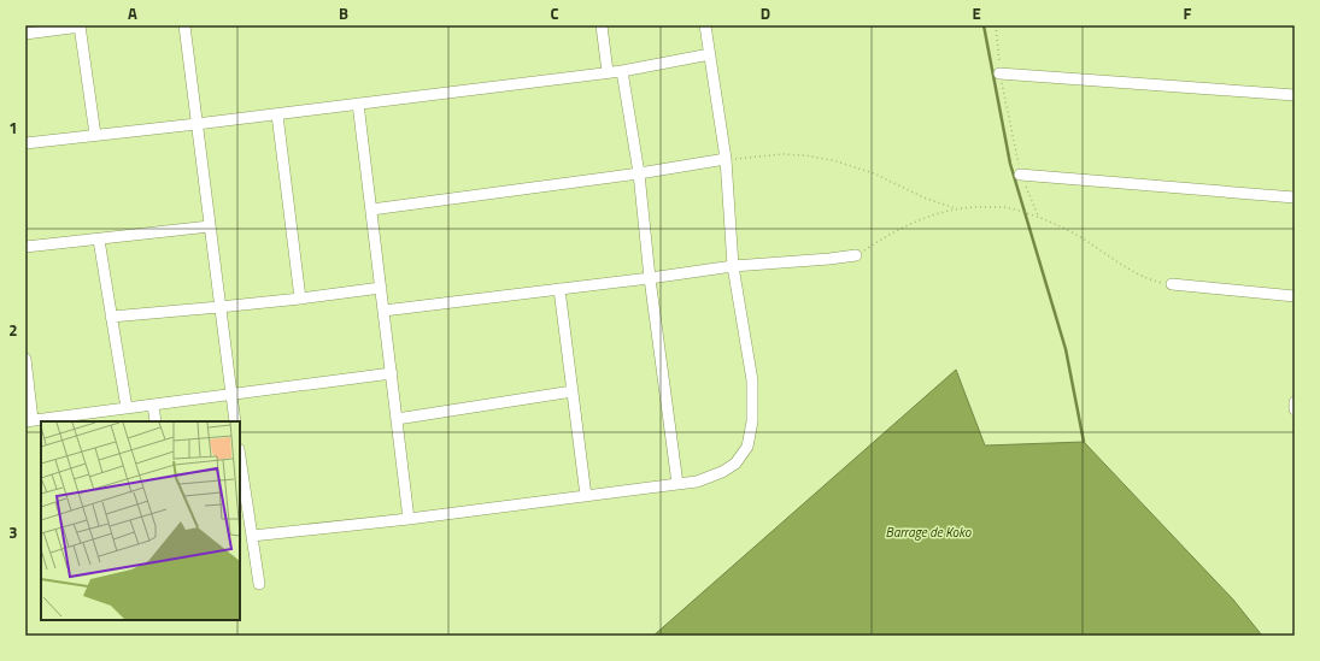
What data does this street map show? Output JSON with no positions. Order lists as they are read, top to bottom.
{
  "water": ["Barrage de Koko"],
  "grid": {
    "columns": [
      "A",
      "B",
      "C",
      "D",
      "E",
      "F"
    ],
    "rows": ["1", "2", "3"]
  }
}
